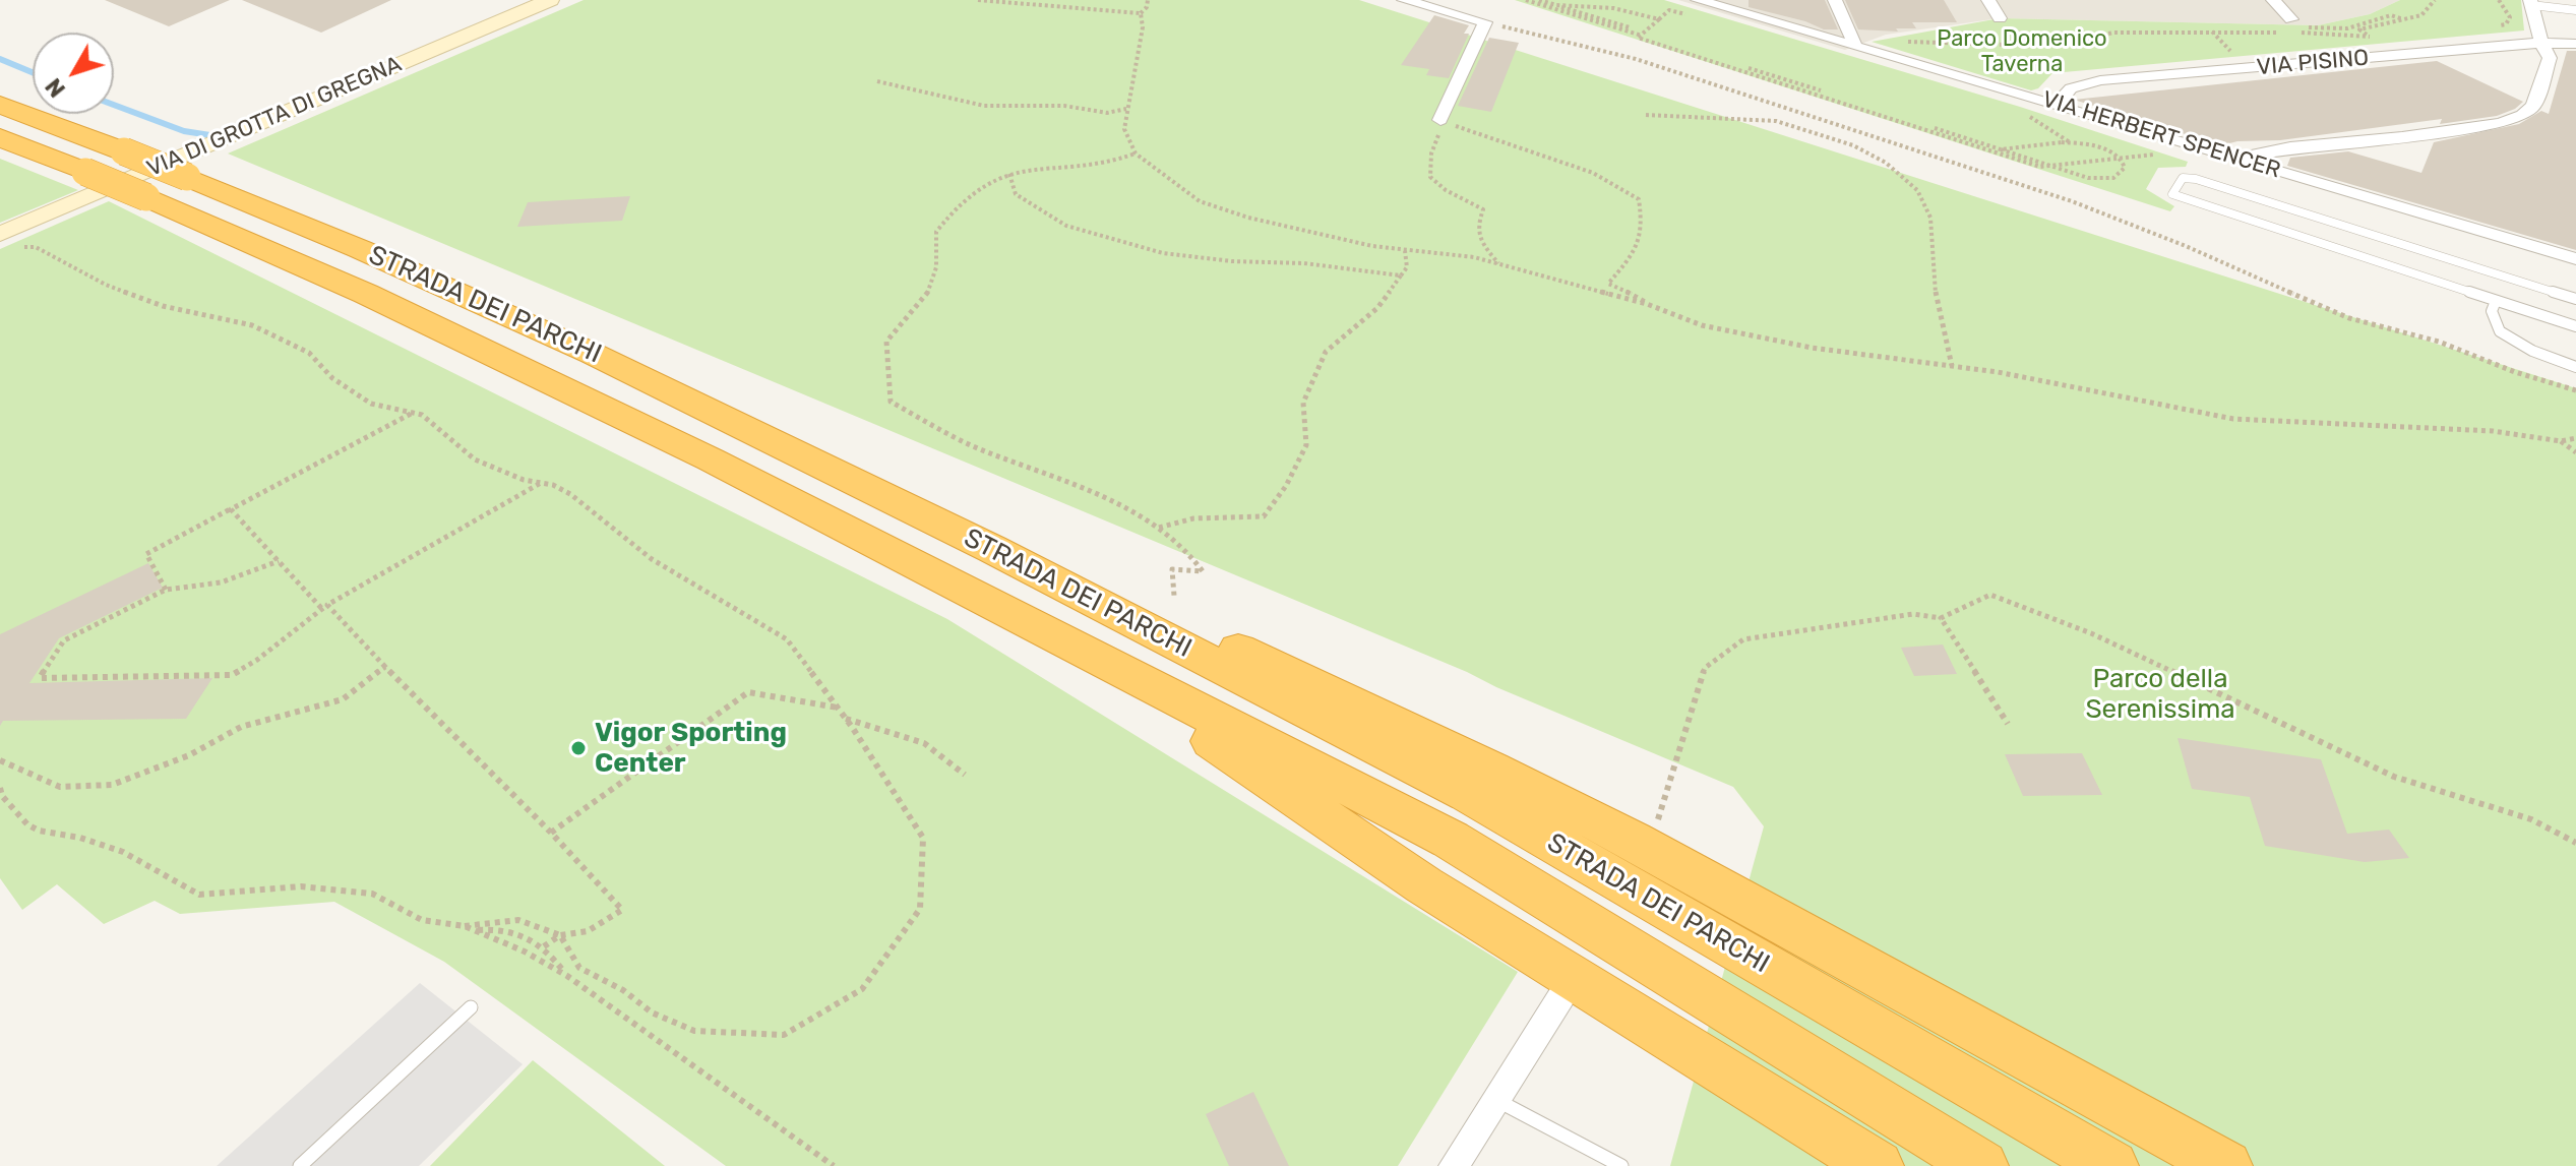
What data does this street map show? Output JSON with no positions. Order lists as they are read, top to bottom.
{
  "streets": {
    "highway": ["STRADA DEI PARCHI"],
    "street": ["VIA PISINO", "VIA DI GROTTA DI GREGNA", "VIA HERBERT SPENCER"]
  },
  "crossings": [
    ["VIA PISINO", "VIA HERBERT SPENCER"]
  ],
  "parks": ["Parco Domenico Taverna", "Parco della Serenissima"],
  "places": ["Vigor Sporting Center"],
  "north": "bottom left"
}
